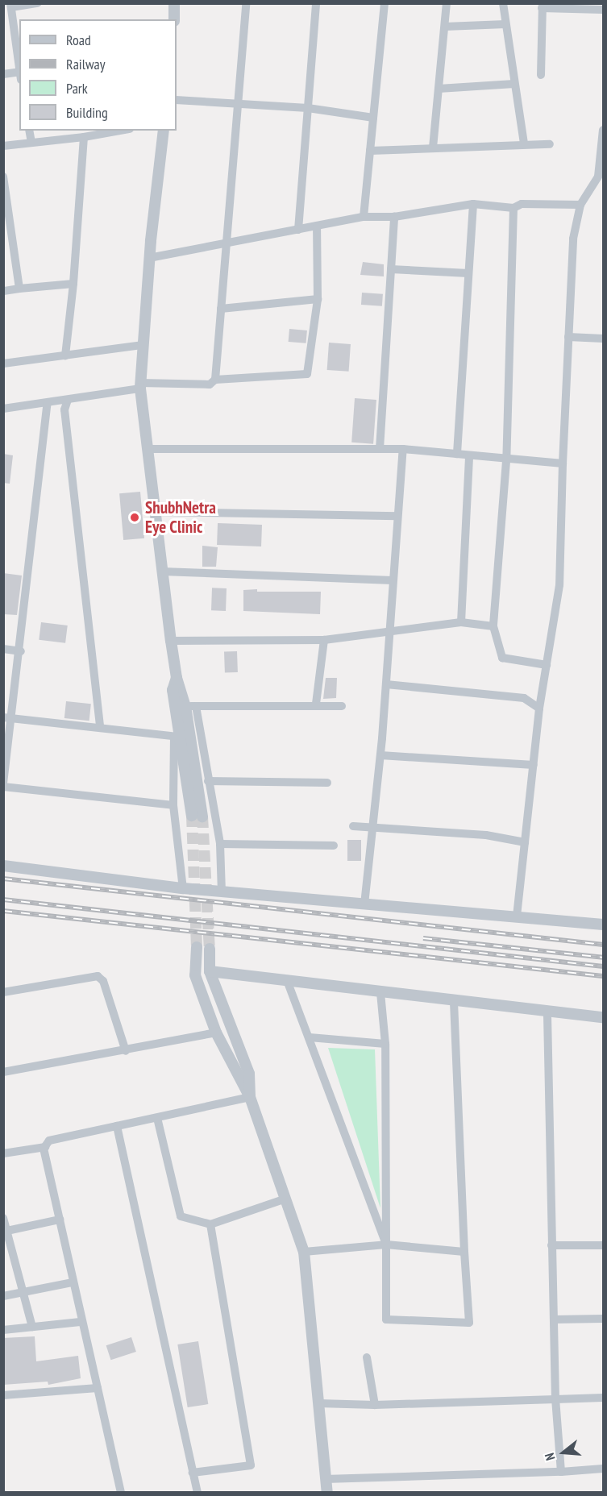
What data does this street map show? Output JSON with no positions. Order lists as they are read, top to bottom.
{
  "places": ["ShubhNetra Eye Clinic"],
  "legend": [
    "Road",
    "Railway",
    "Park",
    "Building"
  ],
  "north": "left"
}
